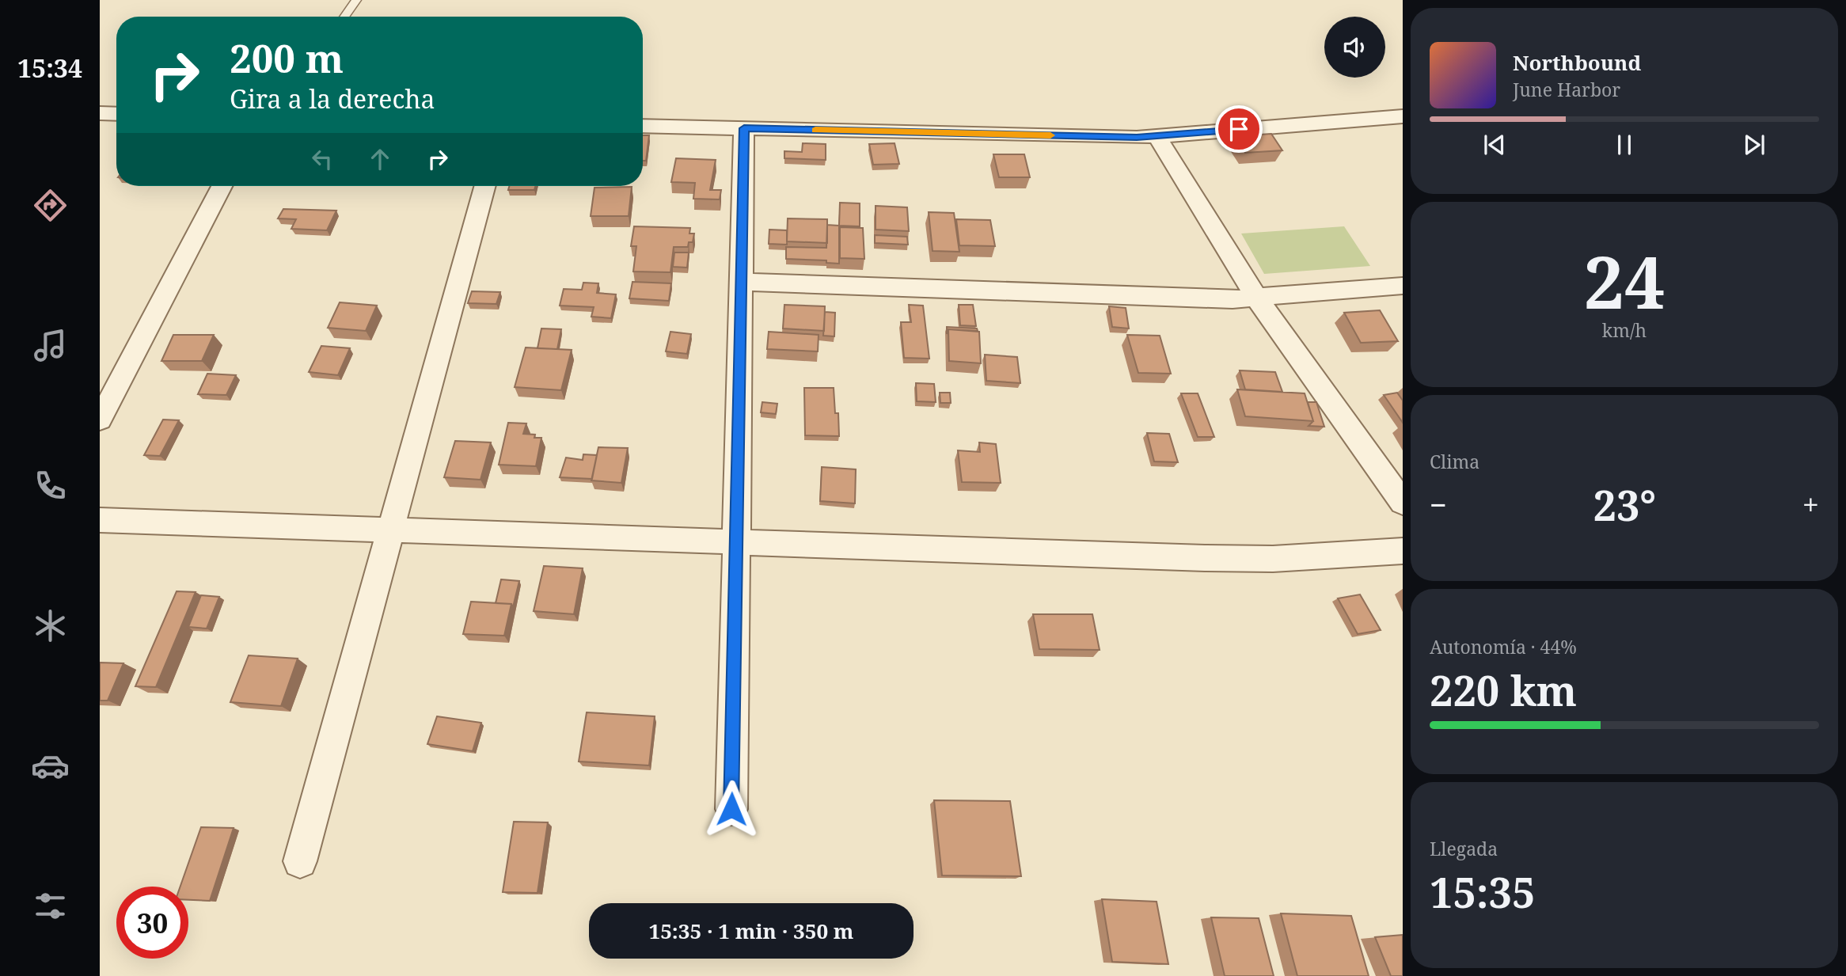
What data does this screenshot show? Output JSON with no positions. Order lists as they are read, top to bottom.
{
  "page": {
    "tabs": "15:34",
    "turn": ["200 m", "Gira a la derecha"],
    "song": ["Northbound", "June Harbor"],
    "tile": [
      ["24", "km/h"],
      "Clima",
      ["Autonomía · 44%", "220 km"],
      ["Llegada", "15:35"]
    ],
    "heat": ["−", "23°", "+"],
    "limit": "30",
    "trip": "15:35 · 1 min · 350 m"
  }
}
